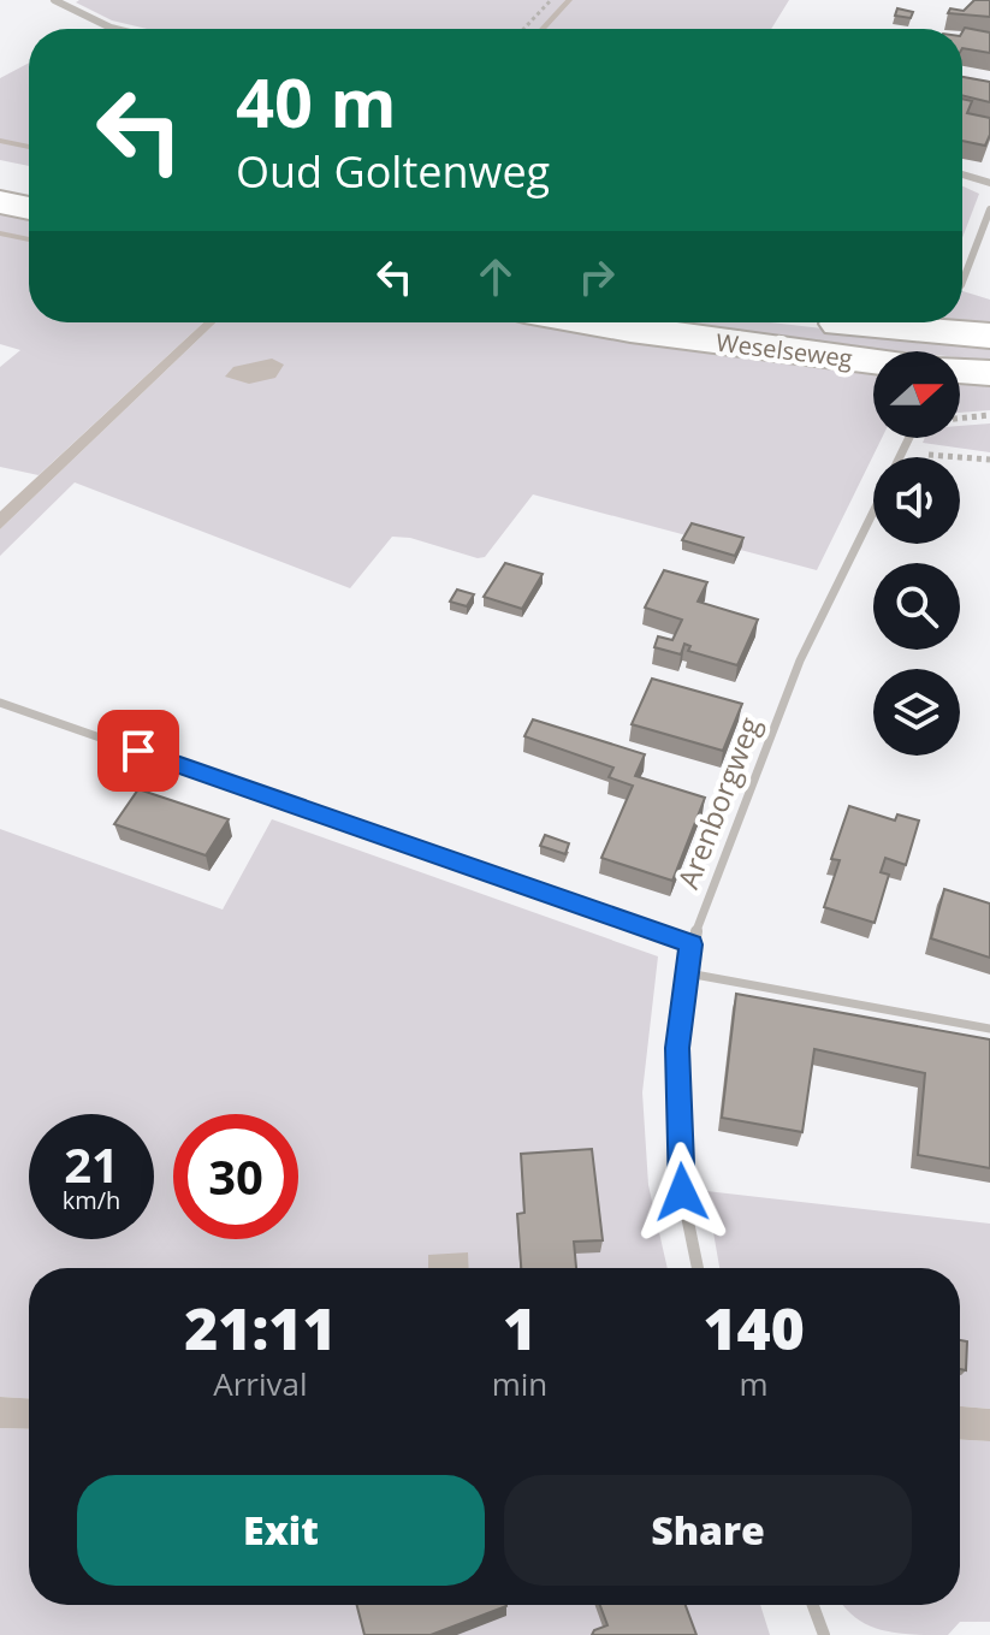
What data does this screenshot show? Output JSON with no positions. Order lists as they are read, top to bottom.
{
  "streets": {
    "main road": ["Weselseweg"],
    "street": ["Arenborgweg"]
  },
  "north": "right",
  "page": {
    "turn": ["40 m", "Oud Goltenweg"],
    "speed": "21 km/h",
    "limit": "30",
    "eta": [
      "21:11",
      "Arrival",
      "1",
      "min",
      "140",
      "m"
    ],
    "buttons": ["Exit", "Share"]
  }
}
